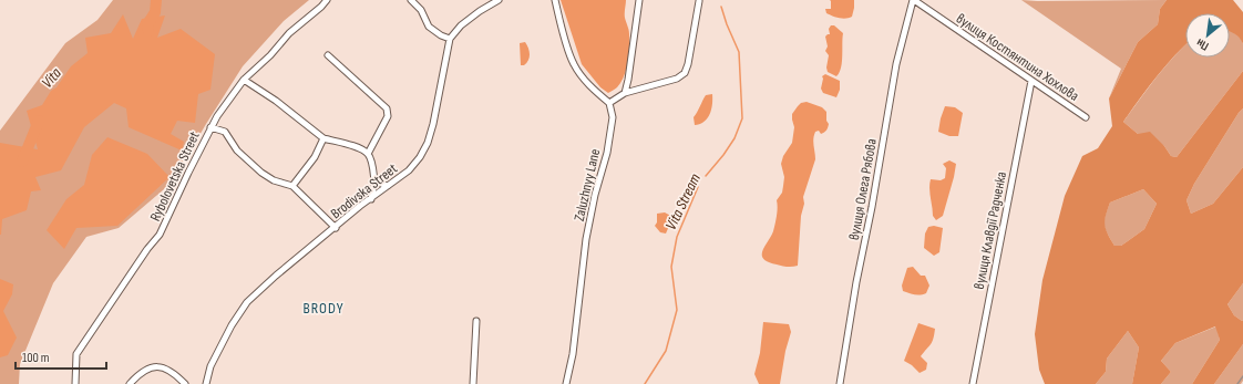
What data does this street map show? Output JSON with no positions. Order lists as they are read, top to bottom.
{
  "streets": {
    "street": [
      "вулиця Костянтина Хохлова",
      "Rybolovetska Street",
      "Zaluzhnyy Lane",
      "вулиця Олега Рябова",
      "Brodivska Street",
      "вулиця Клавдії Радченка"
    ]
  },
  "crossings": [
    ["вулиця Костянтина Хохлова", "вулиця Олега Рябова"],
    ["вулиця Костянтина Хохлова", "вулиця Клавдії Радченка"]
  ],
  "districts": ["BRODY"],
  "water": ["Vita", "Vita Stream"],
  "scale_bar": "100 m",
  "north": "bottom left"
}
